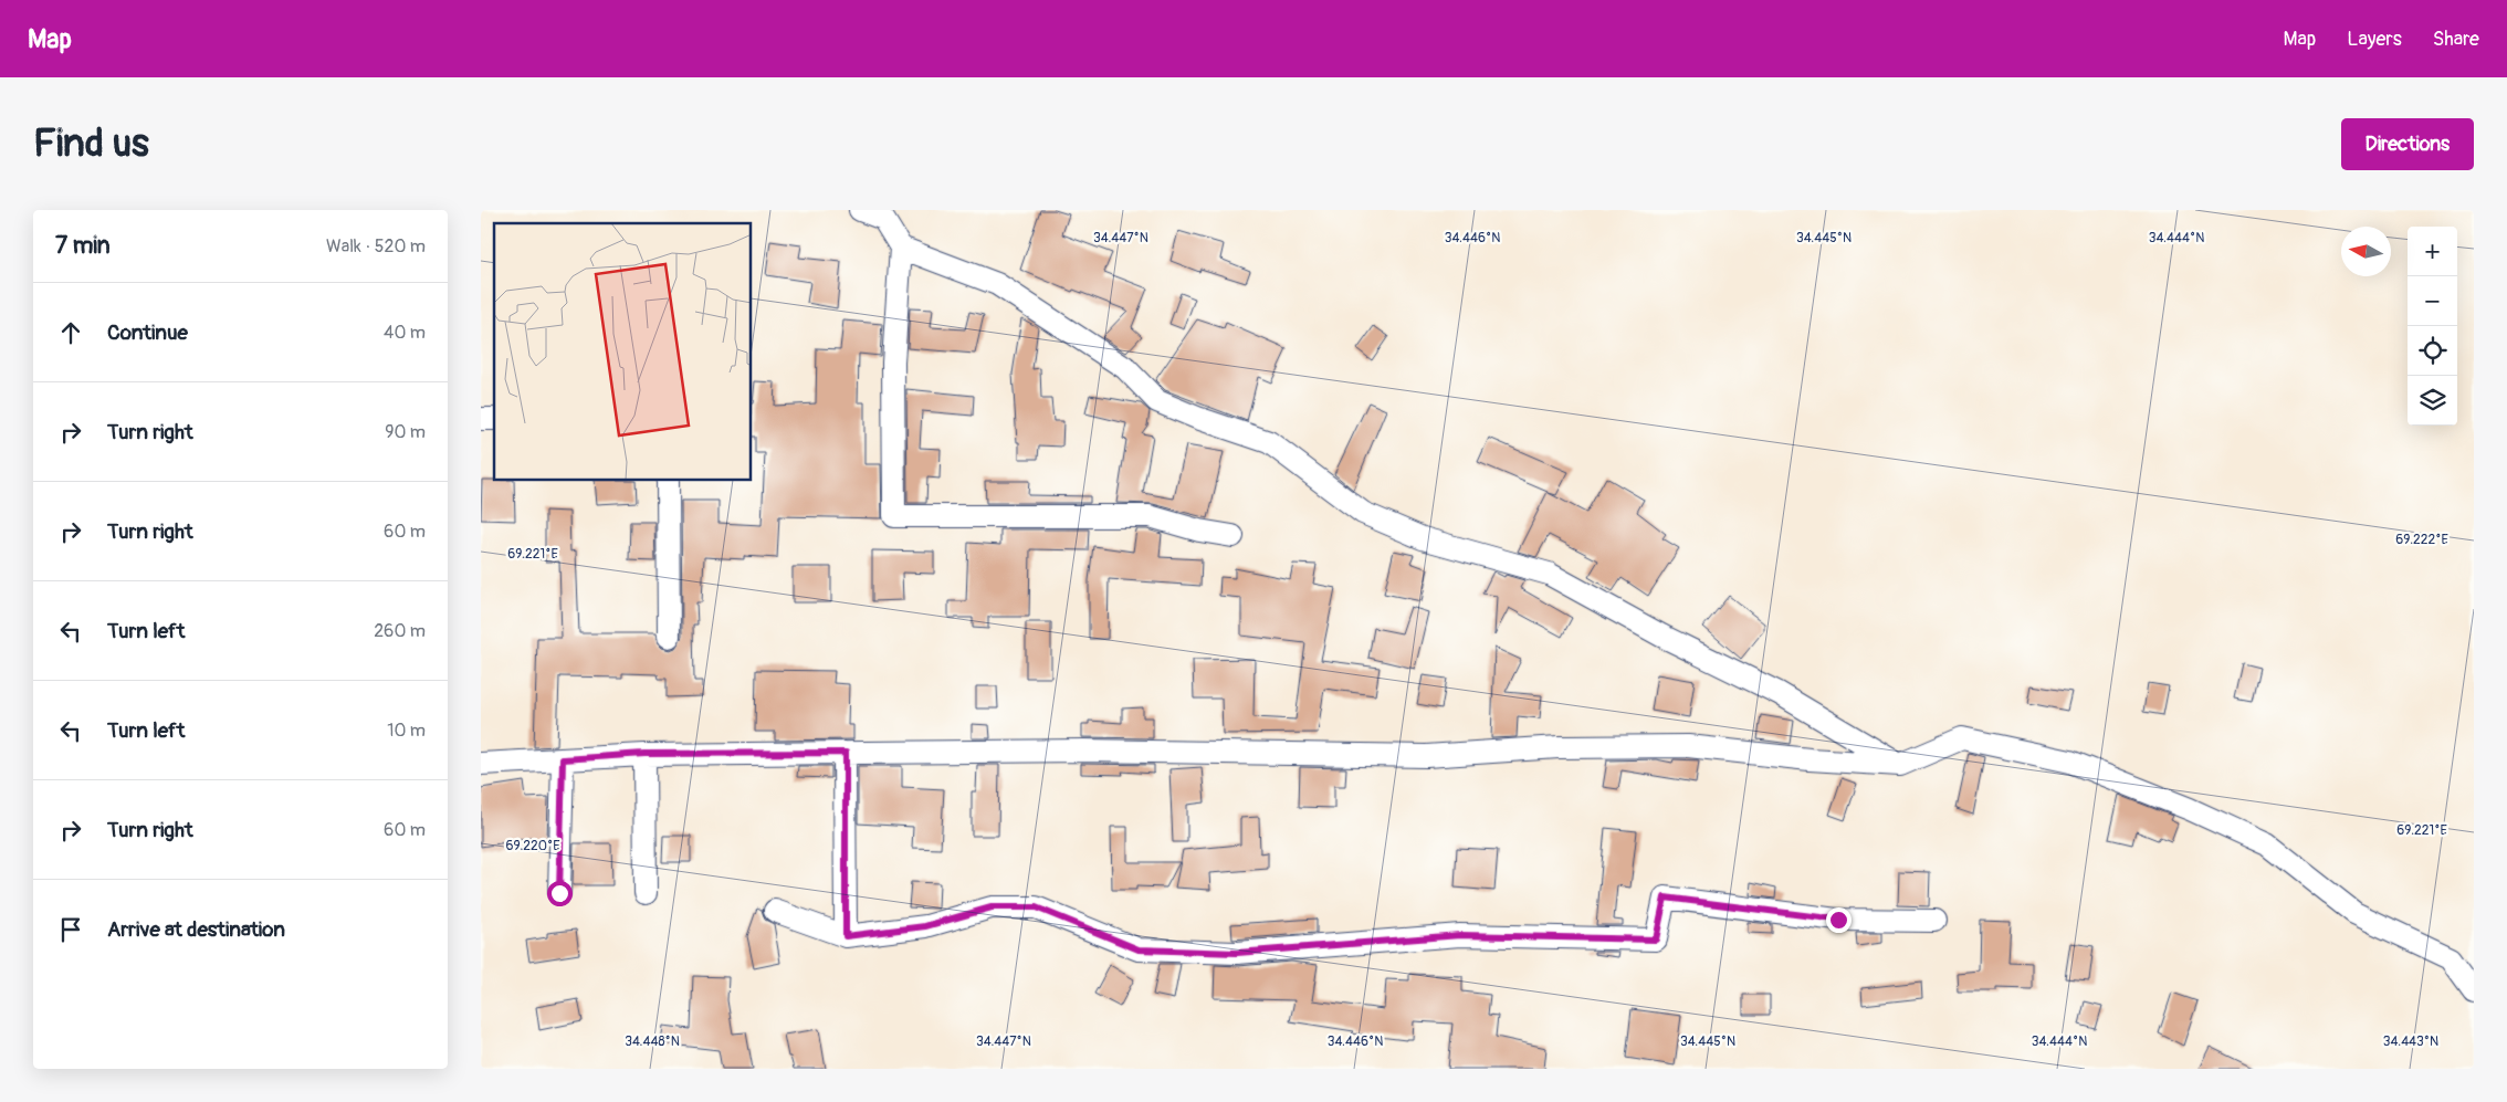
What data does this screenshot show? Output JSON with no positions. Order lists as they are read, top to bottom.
{
  "north": "left",
  "page": {
    "header": "Map",
    "nav": ["Map", "Layers", "Share"],
    "buttons": "Directions",
    "title": "Find us",
    "heading": ["7 min", "Walk · 520 m"],
    "map_buttons": ["+", "−"],
    "list": [
      ["Continue", "40 m"],
      ["Turn right", "90 m"],
      ["Turn right", "60 m"],
      ["Turn left", "260 m"],
      ["Turn left", "10 m"],
      ["Turn right", "60 m"],
      "Arrive at destination"
    ]
  },
  "coordinates": [
    "34.447°N",
    "34.446°N",
    "34.445°N",
    "34.444°N",
    "69.222°E",
    "69.221°E",
    "69.220°E",
    "34.448°N",
    "34.443°N"
  ]
}
